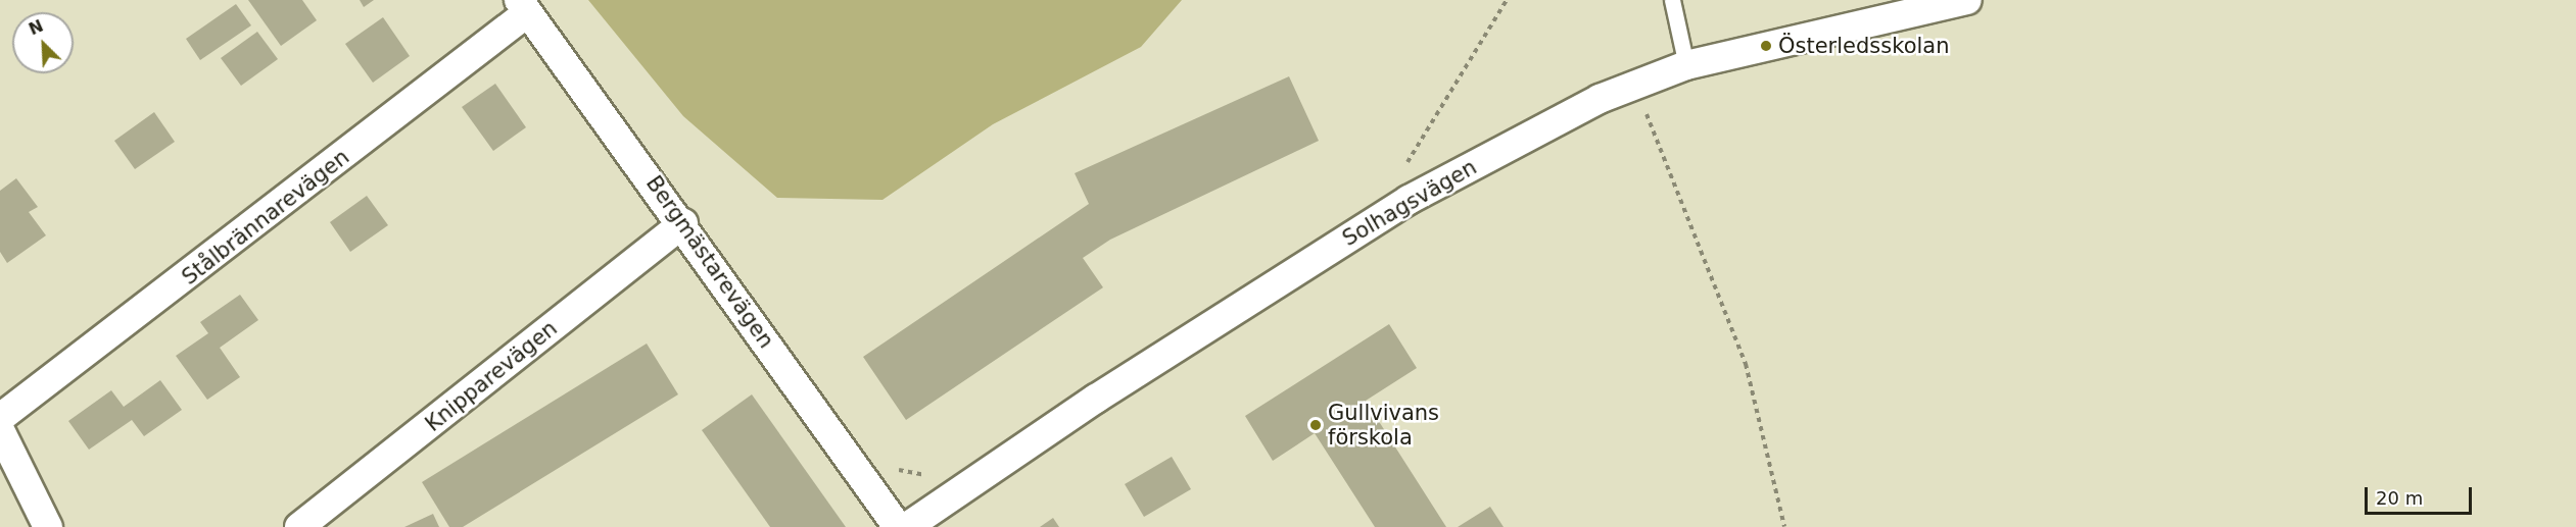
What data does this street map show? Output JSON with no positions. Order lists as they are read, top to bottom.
{
  "streets": {
    "street": [
      "Solhagsvägen",
      "Stålbrännarevägen",
      "Bergmästarevägen",
      "Knipparevägen"
    ]
  },
  "crossings": [
    ["Stålbrännarevägen", "Bergmästarevägen"],
    ["Bergmästarevägen", "Knipparevägen"]
  ],
  "places": ["Österledsskolan", "Gullvivans förskola"],
  "scale_bar": "20 m",
  "north": "top left"
}
